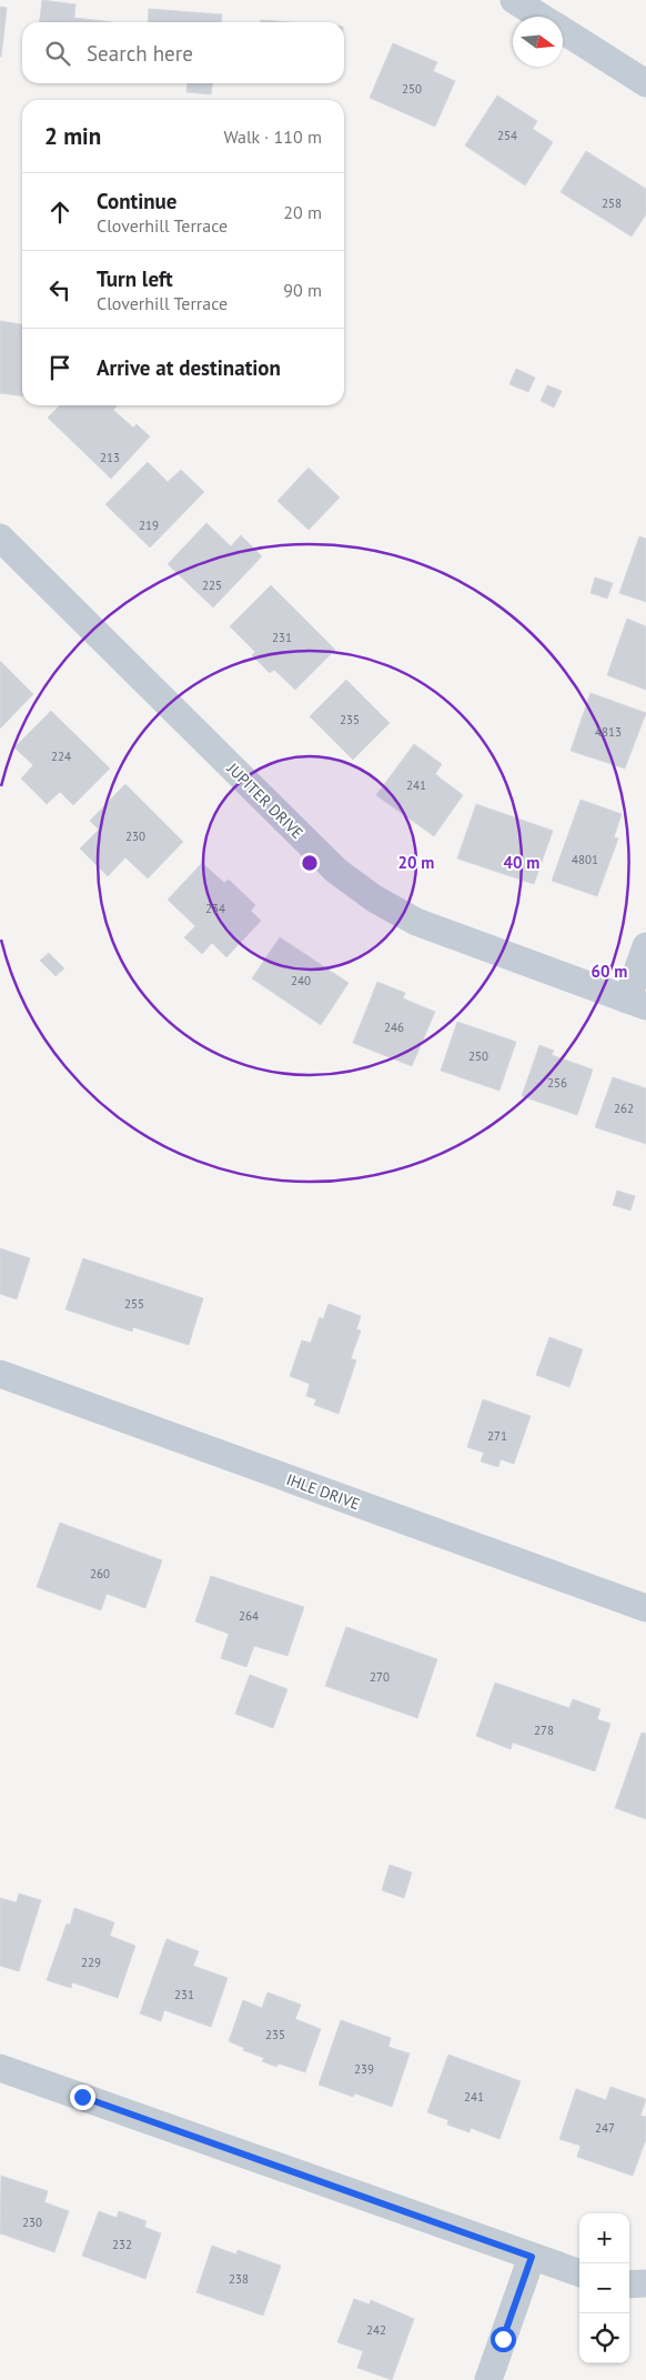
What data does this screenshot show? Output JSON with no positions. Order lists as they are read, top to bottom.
{
  "streets": {
    "street": ["JUPITER DRIVE", "IHLE DRIVE"]
  },
  "house_numbers": [
    "250",
    "254",
    "258",
    "213",
    "219",
    "225",
    "231",
    "235",
    "4813",
    "224",
    "241",
    "230",
    "4801",
    "234",
    "240",
    "246",
    "250",
    "256",
    "262",
    "255",
    "271",
    "260",
    "264",
    "270",
    "278",
    "229",
    "231",
    "235",
    "239",
    "241",
    "247",
    "230",
    "232",
    "238",
    "242"
  ],
  "north": "right",
  "page": {
    "search": "Search here",
    "heading": ["2 min", "Walk · 110 m"],
    "list": [
      ["Continue", "Cloverhill Terrace", "20 m"],
      ["Turn left", "Cloverhill Terrace", "90 m"],
      "Arrive at destination"
    ],
    "map_buttons": ["+", "−"]
  },
  "rings": ["20 m", "40 m", "60 m"]
}
